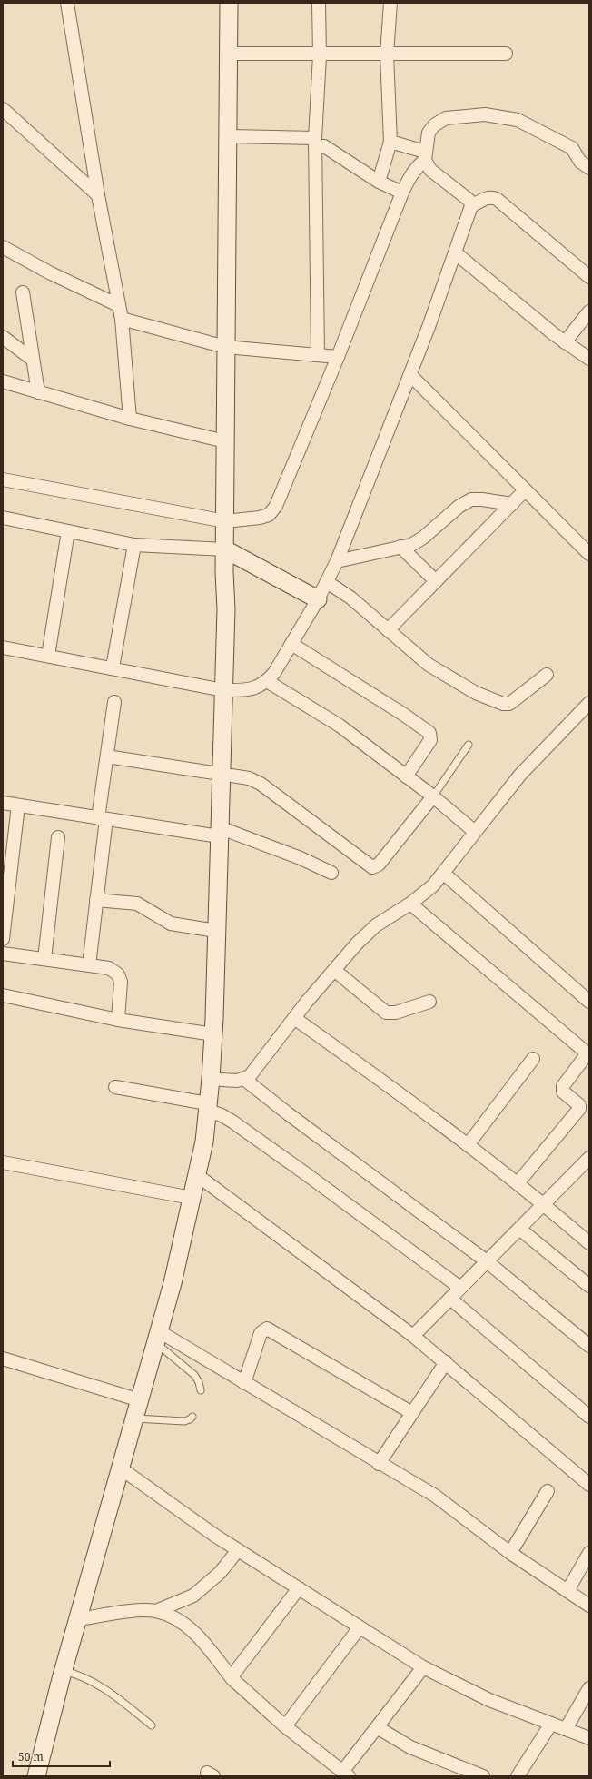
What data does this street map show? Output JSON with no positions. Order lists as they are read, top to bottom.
{
  "scale_bar": "50 m"
}
